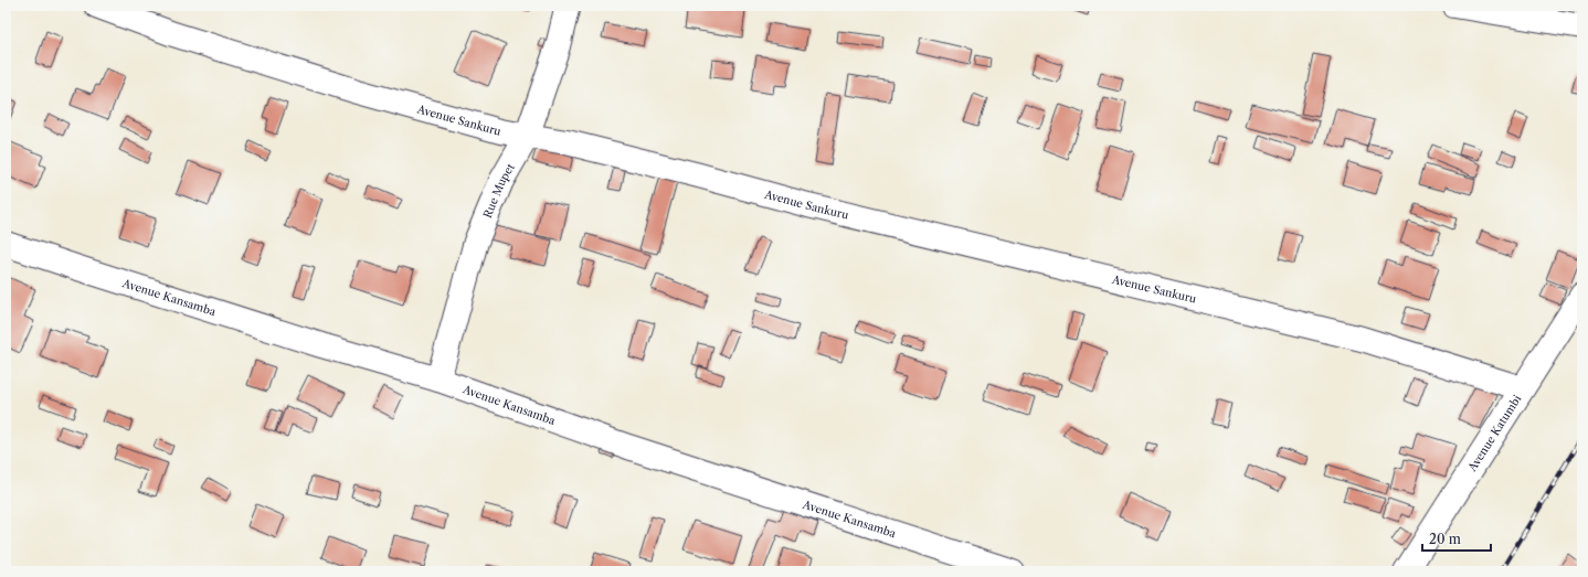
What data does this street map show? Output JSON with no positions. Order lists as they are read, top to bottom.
{
  "streets": {
    "street": [
      "Avenue Sankuru",
      "Rue Mupet",
      "Avenue Kansamba",
      "Avenue Katumbi"
    ]
  },
  "crossings": [
    ["Avenue Sankuru", "Rue Mupet"],
    ["Avenue Sankuru", "Avenue Katumbi"],
    ["Rue Mupet", "Avenue Kansamba"]
  ],
  "scale_bar": "20 m"
}
